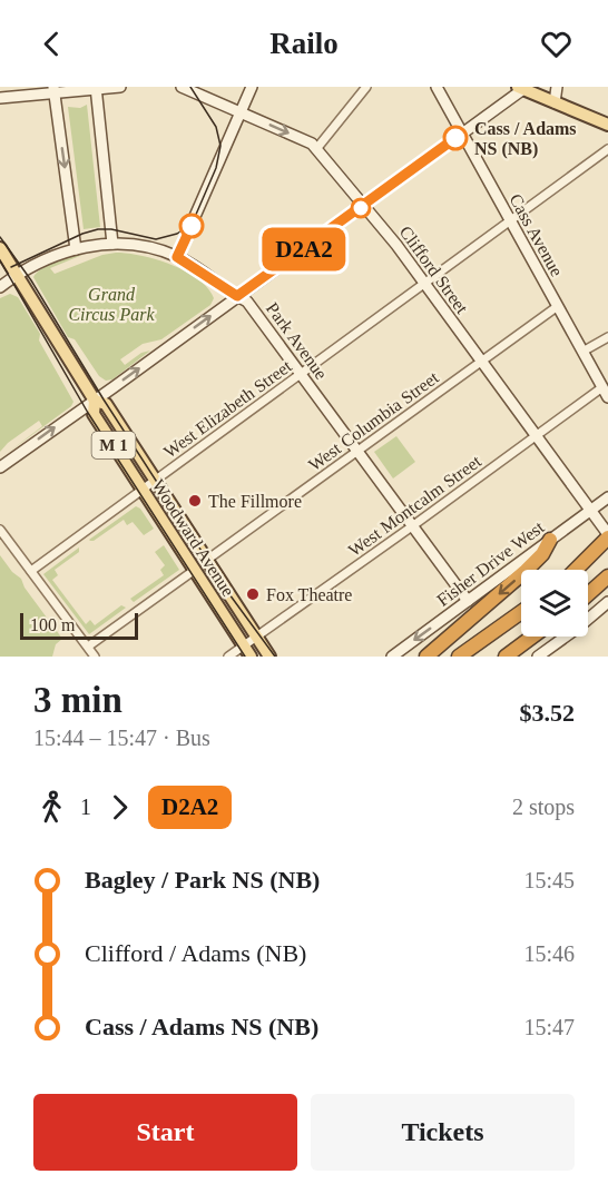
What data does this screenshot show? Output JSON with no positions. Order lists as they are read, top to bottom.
{
  "streets": {
    "main road": ["M 1", "Woodward Avenue"],
    "street": [
      "Cass Avenue",
      "Clifford Street",
      "Park Avenue",
      "West Elizabeth Street",
      "West Columbia Street",
      "West Montcalm Street",
      "Fisher Drive West"
    ]
  },
  "crossings": [
    ["Cass Avenue", "West Elizabeth Street"],
    ["Cass Avenue", "West Columbia Street"],
    ["Cass Avenue", "West Montcalm Street"],
    ["Clifford Street", "West Elizabeth Street"],
    ["Clifford Street", "West Columbia Street"],
    ["Clifford Street", "West Montcalm Street"],
    ["Clifford Street", "Fisher Drive West"],
    ["Park Avenue", "West Elizabeth Street"],
    ["Park Avenue", "West Columbia Street"],
    ["Park Avenue", "West Montcalm Street"],
    ["Park Avenue", "Woodward Avenue"],
    ["Park Avenue", "Fisher Drive West"],
    ["West Elizabeth Street", "Woodward Avenue"],
    ["West Columbia Street", "Woodward Avenue"],
    ["West Montcalm Street", "Woodward Avenue"]
  ],
  "parks": ["Grand Circus Park"],
  "places": ["Cass / Adams NS (NB)", "The Fillmore", "Fox Theatre"],
  "lines": ["bus line D2A2"],
  "scale_bar": "100 m",
  "page": {
    "header": "Railo",
    "on_map": "D2A2",
    "scale": "100 m",
    "heading": ["3 min", "15:44 – 15:47 · Bus", "$3.52"],
    "legs": ["1", "D2A2", "2 stops"],
    "list": [
      {
        "name": "Bagley / Park NS (NB)",
        "value": "15:45"
      },
      {
        "name": "Clifford / Adams (NB)",
        "value": "15:46"
      },
      {
        "name": "Cass / Adams NS (NB)",
        "value": "15:47"
      }
    ],
    "buttons": ["Start", "Tickets"]
  }
}
